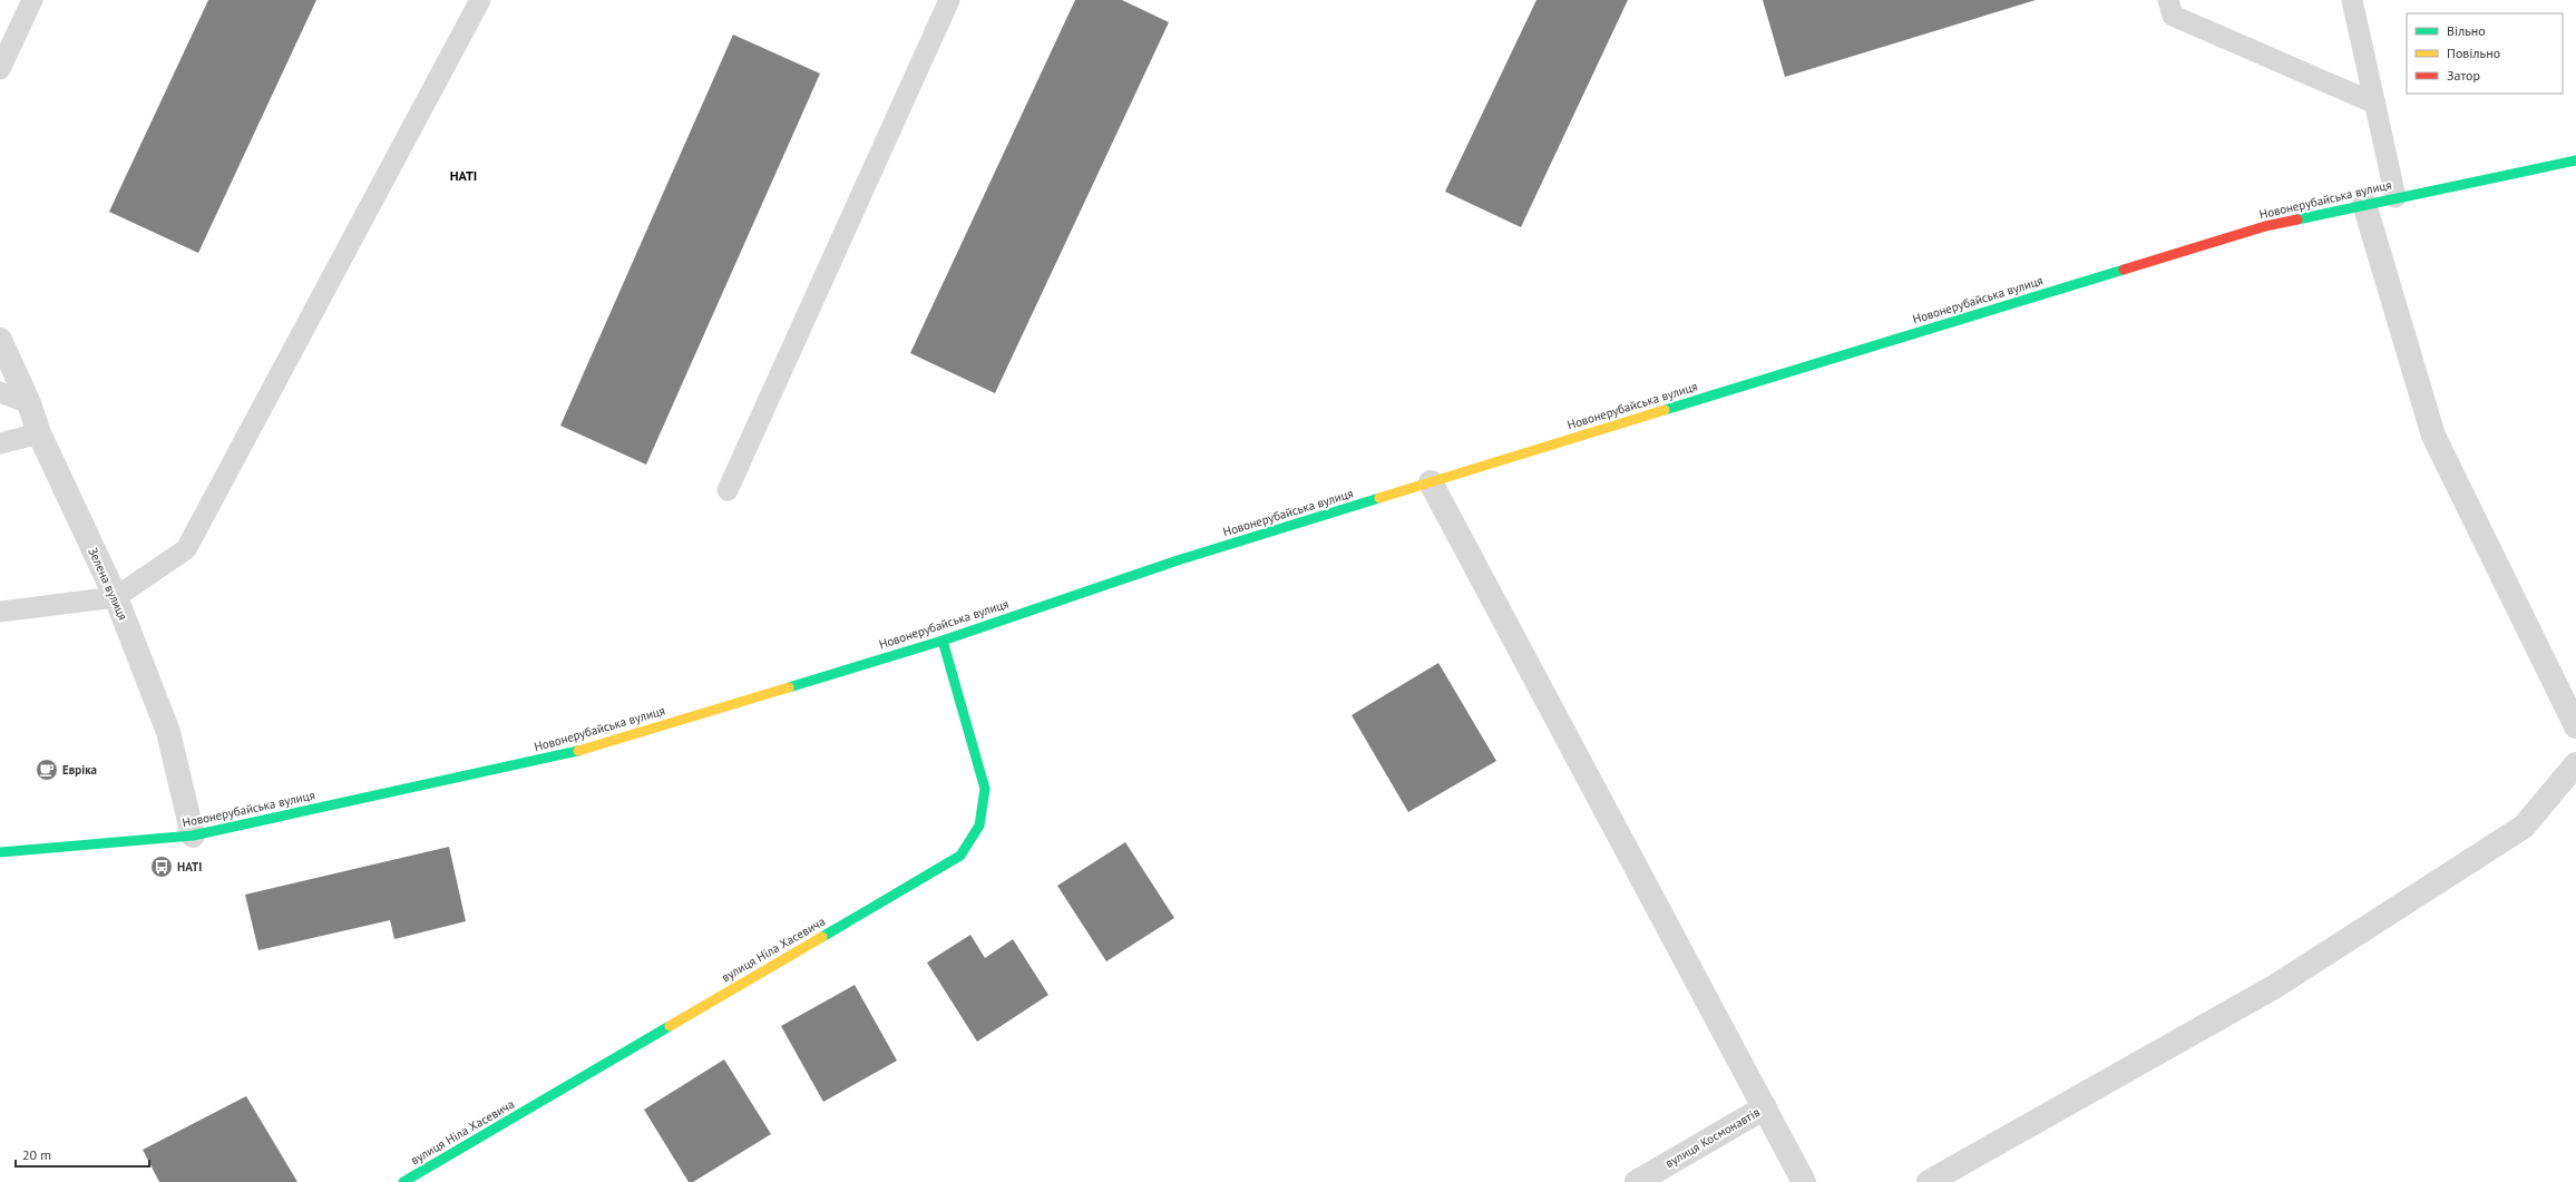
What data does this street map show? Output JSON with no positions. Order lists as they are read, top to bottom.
{
  "streets": {
    "street": [
      "Новонерубайська вулиця",
      "Зелена вулиця",
      "вулиця Ніла Хасевича",
      "вулиця Космонавтів"
    ]
  },
  "crossings": [
    ["Новонерубайська вулиця", "Зелена вулиця"],
    ["Новонерубайська вулиця", "вулиця Ніла Хасевича"]
  ],
  "districts": ["НАТІ"],
  "places": {
    "cafe": ["Евріка"],
    "bus stop": ["НАТІ"]
  },
  "legend": ["Вільно", "Повільно", "Затор"],
  "scale_bar": "20 m"
}
